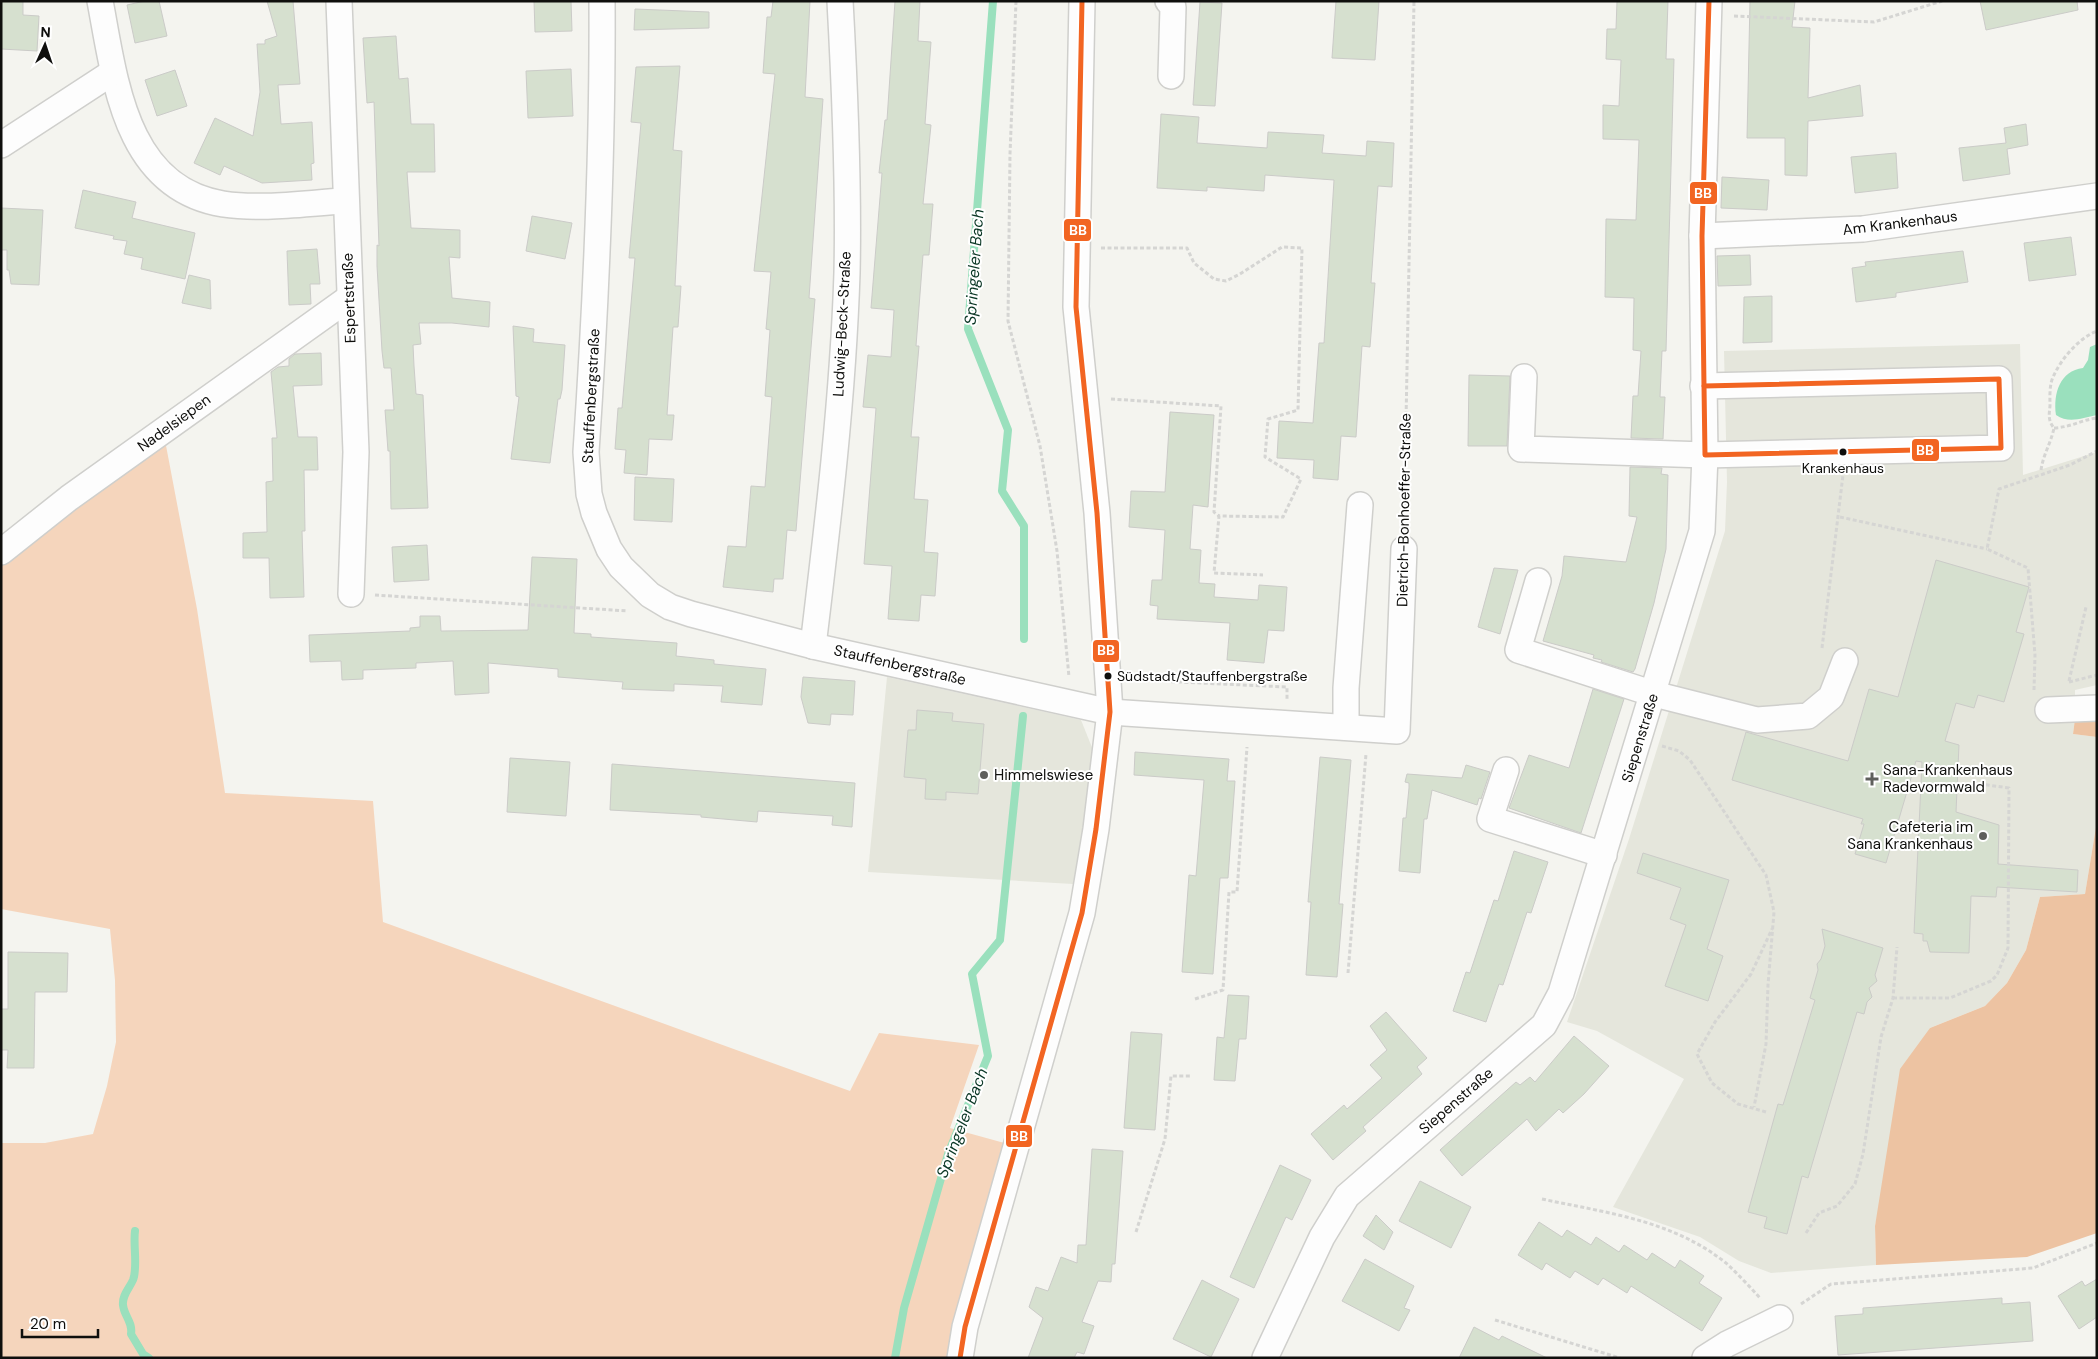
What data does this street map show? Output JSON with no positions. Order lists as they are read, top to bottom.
{
  "streets": {
    "street": [
      "Am Krankenhaus",
      "Espertstraße",
      "Ludwig-Beck-Straße",
      "Stauffenbergstraße",
      "Nadelsiepen",
      "Dietrich-Bonhoeffer-Straße",
      "Siepenstraße"
    ]
  },
  "crossings": [
    ["Am Krankenhaus", "Siepenstraße"],
    ["Espertstraße", "Nadelsiepen"],
    ["Ludwig-Beck-Straße", "Stauffenbergstraße"],
    ["Stauffenbergstraße", "Dietrich-Bonhoeffer-Straße"]
  ],
  "water": ["Springeler Bach"],
  "places": {
    "other": [
      "Krankenhaus",
      "Südstadt/Stauffenbergstraße",
      "Himmelswiese",
      "Cafeteria im Sana Krankenhaus"
    ],
    "health": ["Sana-Krankenhaus Radevormwald"]
  },
  "lines": ["transit line BB"],
  "scale_bar": "20 m",
  "north": "top"
}
